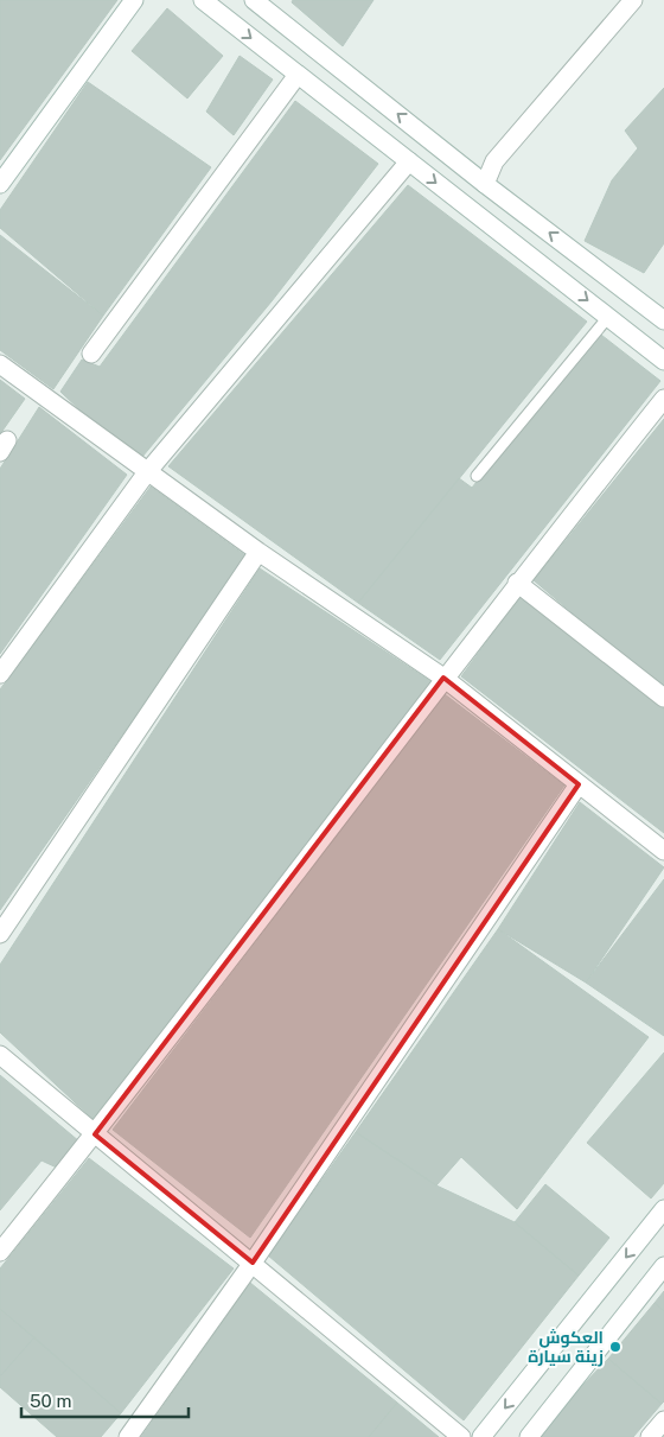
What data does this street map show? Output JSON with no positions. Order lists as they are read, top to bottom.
{
  "places": ["العكوش زينة سيارة"],
  "scale_bar": "50 m"
}
